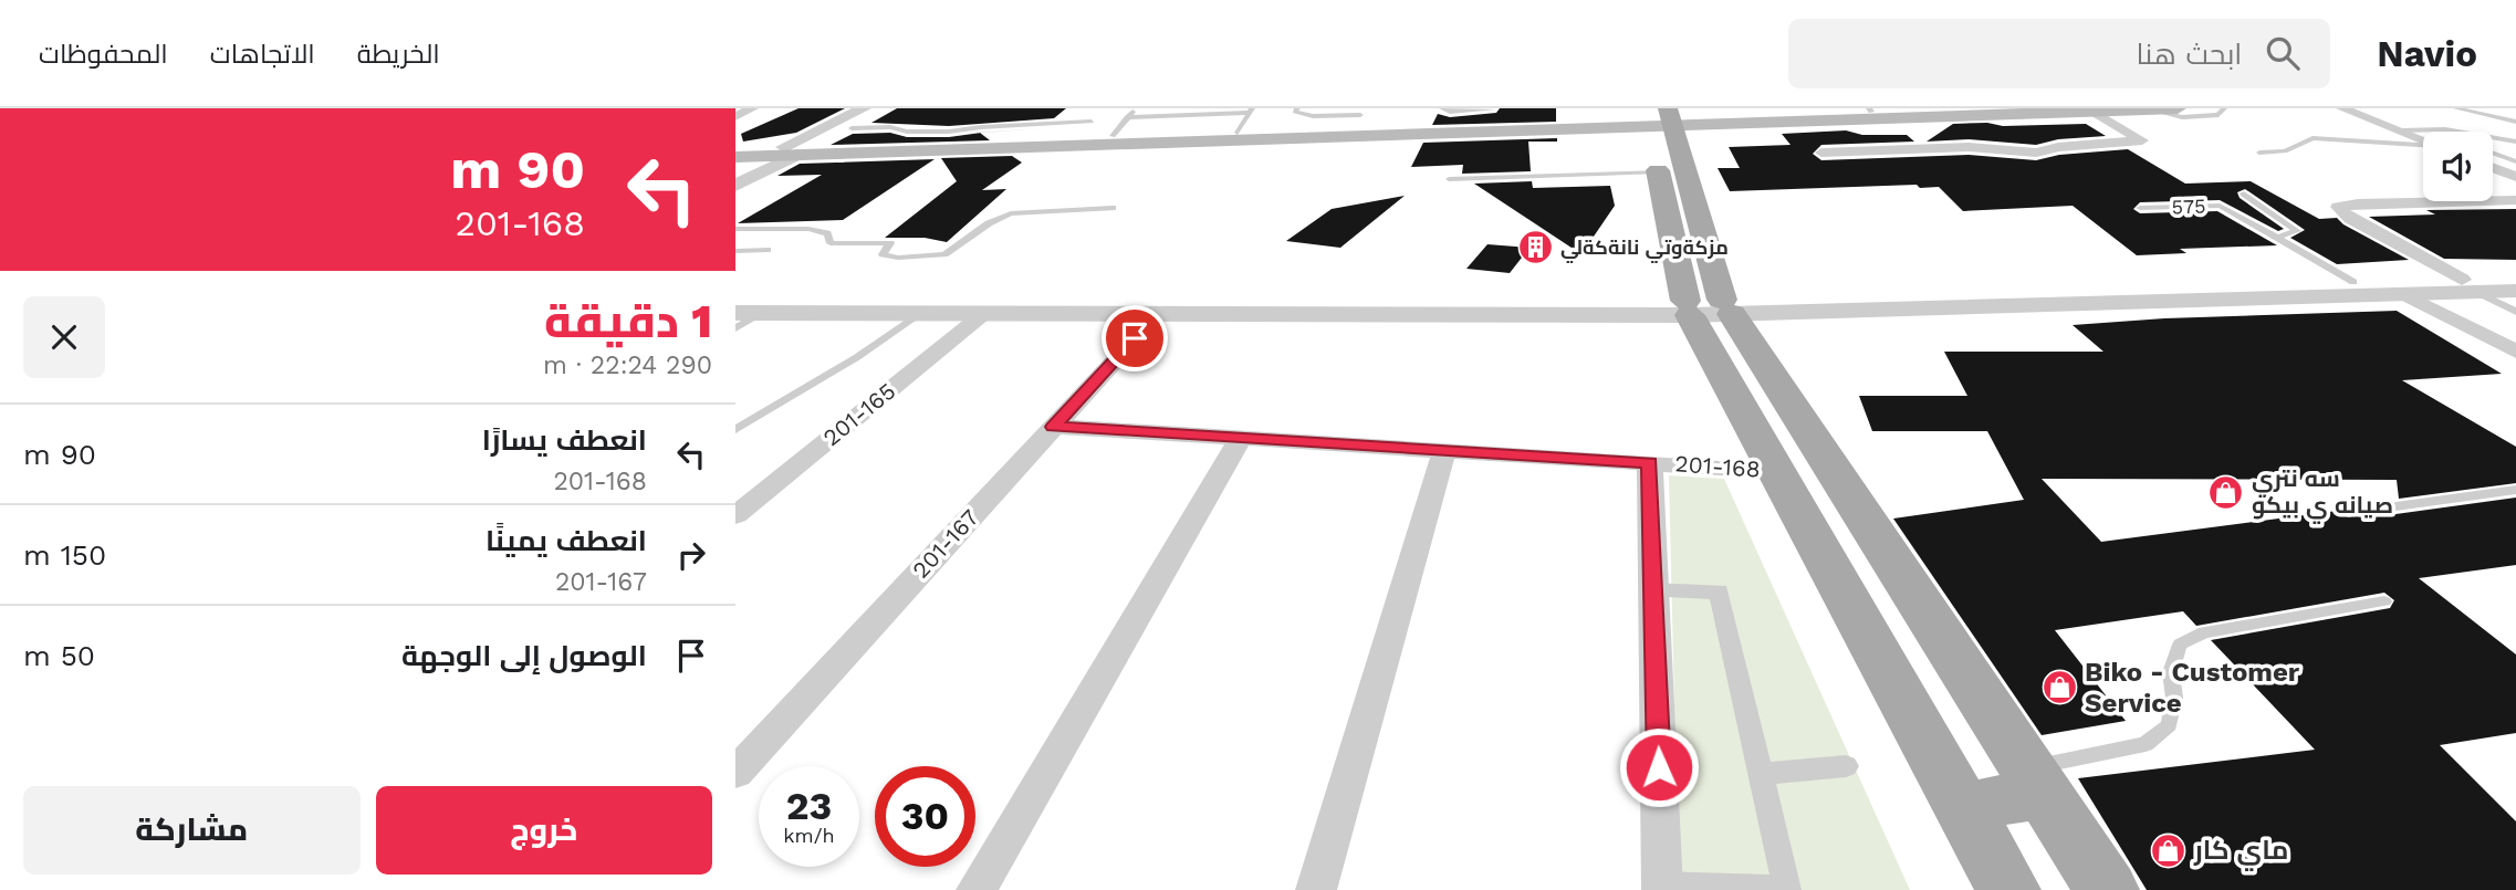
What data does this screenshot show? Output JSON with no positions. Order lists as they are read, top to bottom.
{
  "streets": {
    "street": ["201-165", "201-168", "201-167"],
    "lane": ["575"]
  },
  "crossings": [
    ["201-168", "201-167"]
  ],
  "places": {
    "building": ["مزكةوتي نانةكةلي"],
    "shop": ["سه نتري صيانه ي بيكو", "Biko - Customer Service", "ماي كار"]
  },
  "page": {
    "header": "Navio",
    "search": "ابحث هنا",
    "nav": ["الخريطة", "الاتجاهات", "المحفوظات"],
    "turn": ["90 m", "201-168"],
    "heading": ["1 دقيقة", "290 m · 22:24"],
    "list": [
      {
        "name": "انعطف يسارًا",
        "note": "201-168",
        "value": "90 m"
      },
      {
        "name": "انعطف يمينًا",
        "note": "201-167",
        "value": "150 m"
      },
      {
        "name": "الوصول إلى الوجهة",
        "value": "50 m"
      }
    ],
    "speed": "23 km/h",
    "limit": "30",
    "buttons": ["خروج", "مشاركة"]
  }
}
